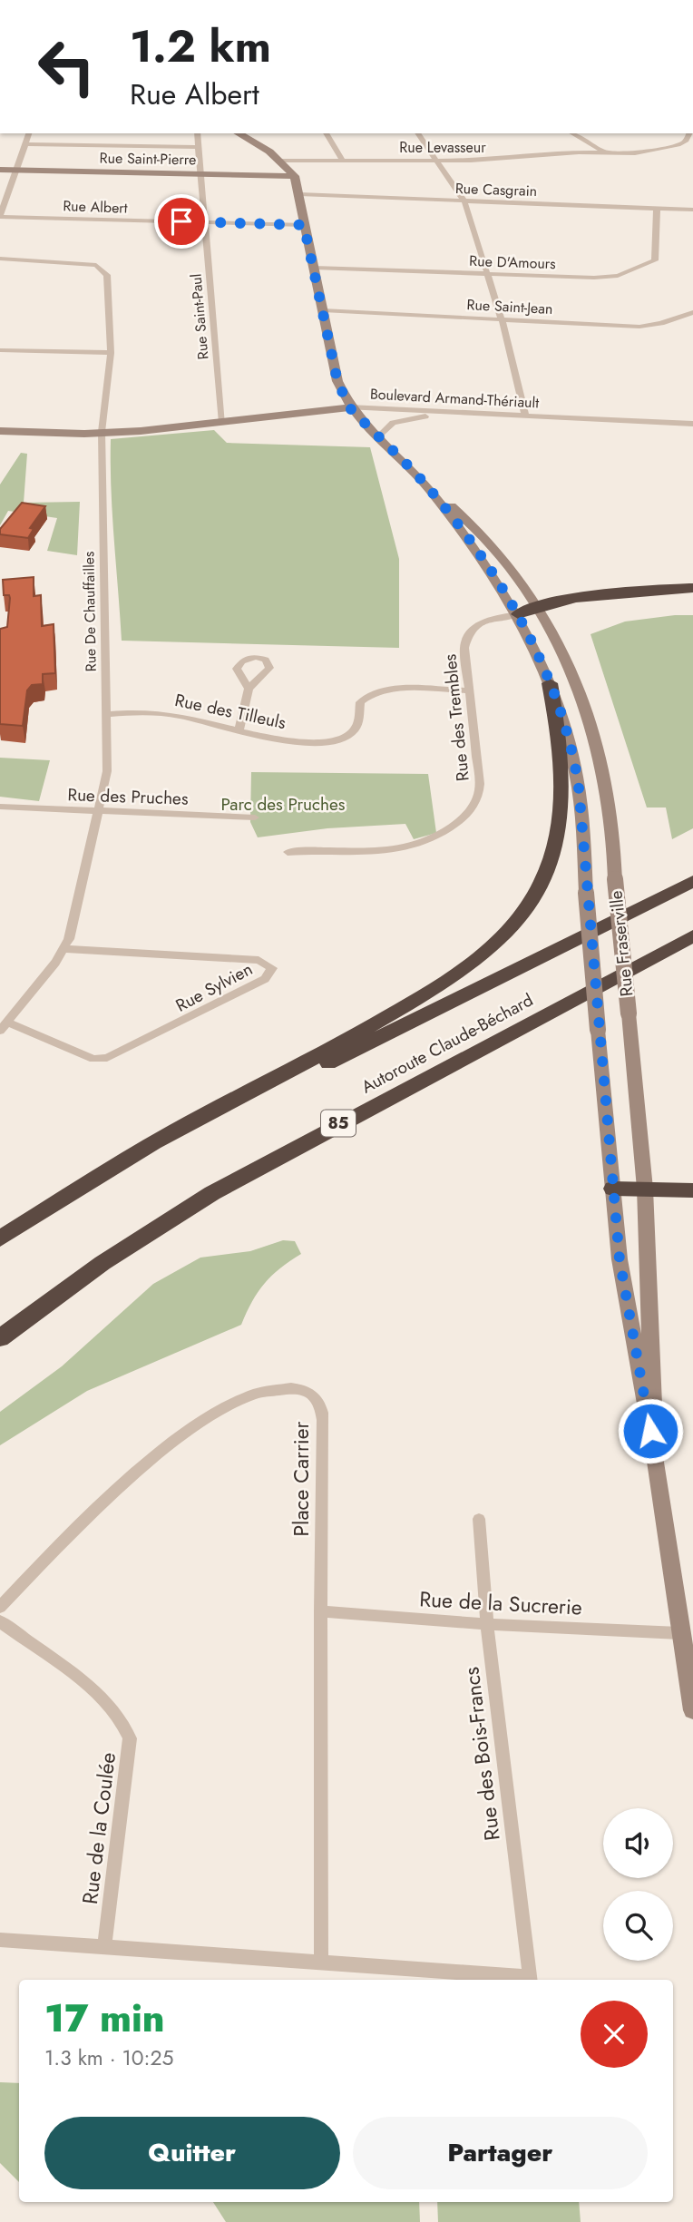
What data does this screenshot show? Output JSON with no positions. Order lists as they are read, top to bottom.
{
  "streets": {
    "highway": ["Autoroute Claude-Béchard", "85"],
    "main road": ["Rue Saint-Pierre", "Boulevard Armand-Thériault", "Rue Fraserville"],
    "street": [
      "Rue Levasseur",
      "Rue Casgrain",
      "Rue Albert",
      "Rue D'Amours",
      "Rue Saint-Jean",
      "Rue Saint-Paul",
      "Rue De Chauffailles",
      "Rue des Tilleuls",
      "Rue des Trembles",
      "Rue des Pruches",
      "Rue Sylvien",
      "Place Carrier",
      "Rue de la Sucrerie",
      "Rue des Bois-Francs",
      "Rue de la Coulée"
    ]
  },
  "crossings": [
    ["Rue Levasseur", "Rue Fraserville"],
    ["Rue Saint-Pierre", "Rue Saint-Paul"],
    ["Rue Saint-Pierre", "Rue Fraserville"],
    ["Rue Casgrain", "Rue D'Amours"],
    ["Rue Casgrain", "Rue Fraserville"],
    ["Rue Albert", "Rue Saint-Paul"],
    ["Rue Albert", "Rue Fraserville"],
    ["Rue D'Amours", "Rue Fraserville"],
    ["Rue Saint-Jean", "Rue Fraserville"],
    ["Rue Saint-Paul", "Boulevard Armand-Thériault"],
    ["Boulevard Armand-Thériault", "Rue De Chauffailles"],
    ["Boulevard Armand-Thériault", "Rue Fraserville"],
    ["Rue De Chauffailles", "Rue des Tilleuls"],
    ["Rue De Chauffailles", "Rue des Pruches"],
    ["Rue De Chauffailles", "Rue Sylvien"],
    ["Rue des Tilleuls", "Rue des Trembles"],
    ["Rue des Trembles", "Rue Fraserville"],
    ["Rue Fraserville", "Rue de la Sucrerie"],
    ["Place Carrier", "Rue de la Sucrerie"],
    ["Rue de la Sucrerie", "Rue des Bois-Francs"]
  ],
  "parks": ["Parc des Pruches"],
  "page": {
    "turn": ["1.2 km", "Rue Albert"],
    "heading": ["17 min", "1.3 km · 10:25"],
    "buttons": ["Quitter", "Partager"]
  }
}
